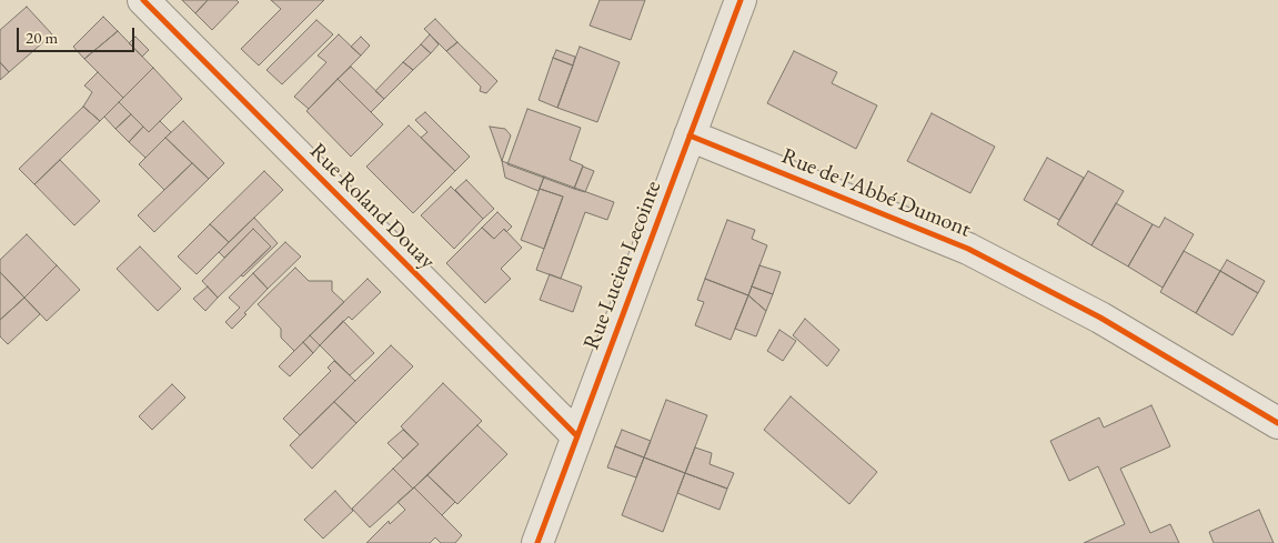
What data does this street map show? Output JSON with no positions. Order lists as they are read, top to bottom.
{
  "streets": {
    "street": ["Rue de l'Abbé Dumont", "Rue Roland Douay", "Rue Lucien Lecointe"]
  },
  "crossings": [
    ["Rue de l'Abbé Dumont", "Rue Lucien Lecointe"],
    ["Rue Roland Douay", "Rue Lucien Lecointe"]
  ],
  "scale_bar": "20 m"
}
